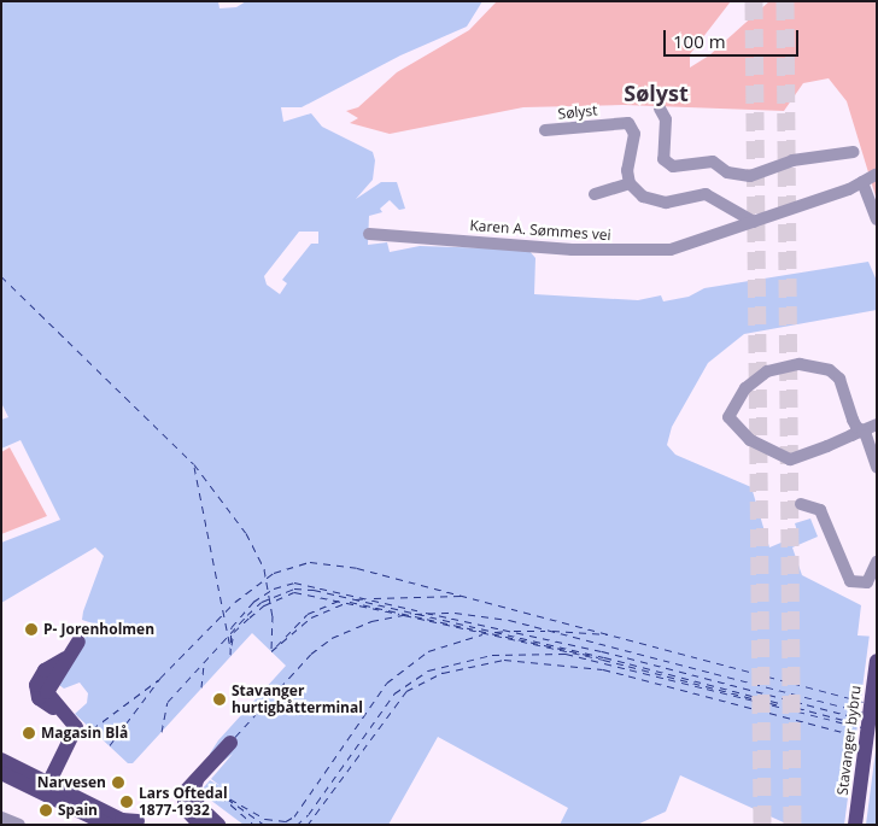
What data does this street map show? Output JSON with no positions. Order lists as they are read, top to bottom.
{
  "streets": {
    "main road": ["Stavanger bybru"],
    "street": ["Sølyst", "Karen A. Sømmes vei"]
  },
  "districts": ["Sølyst"],
  "places": [
    "P- Jorenholmen",
    "Stavanger hurtigbåtterminal",
    "Magasin Blå",
    "Narvesen",
    "Lars Oftedal 1877-1932",
    "Spain"
  ],
  "scale_bar": "100 m"
}
